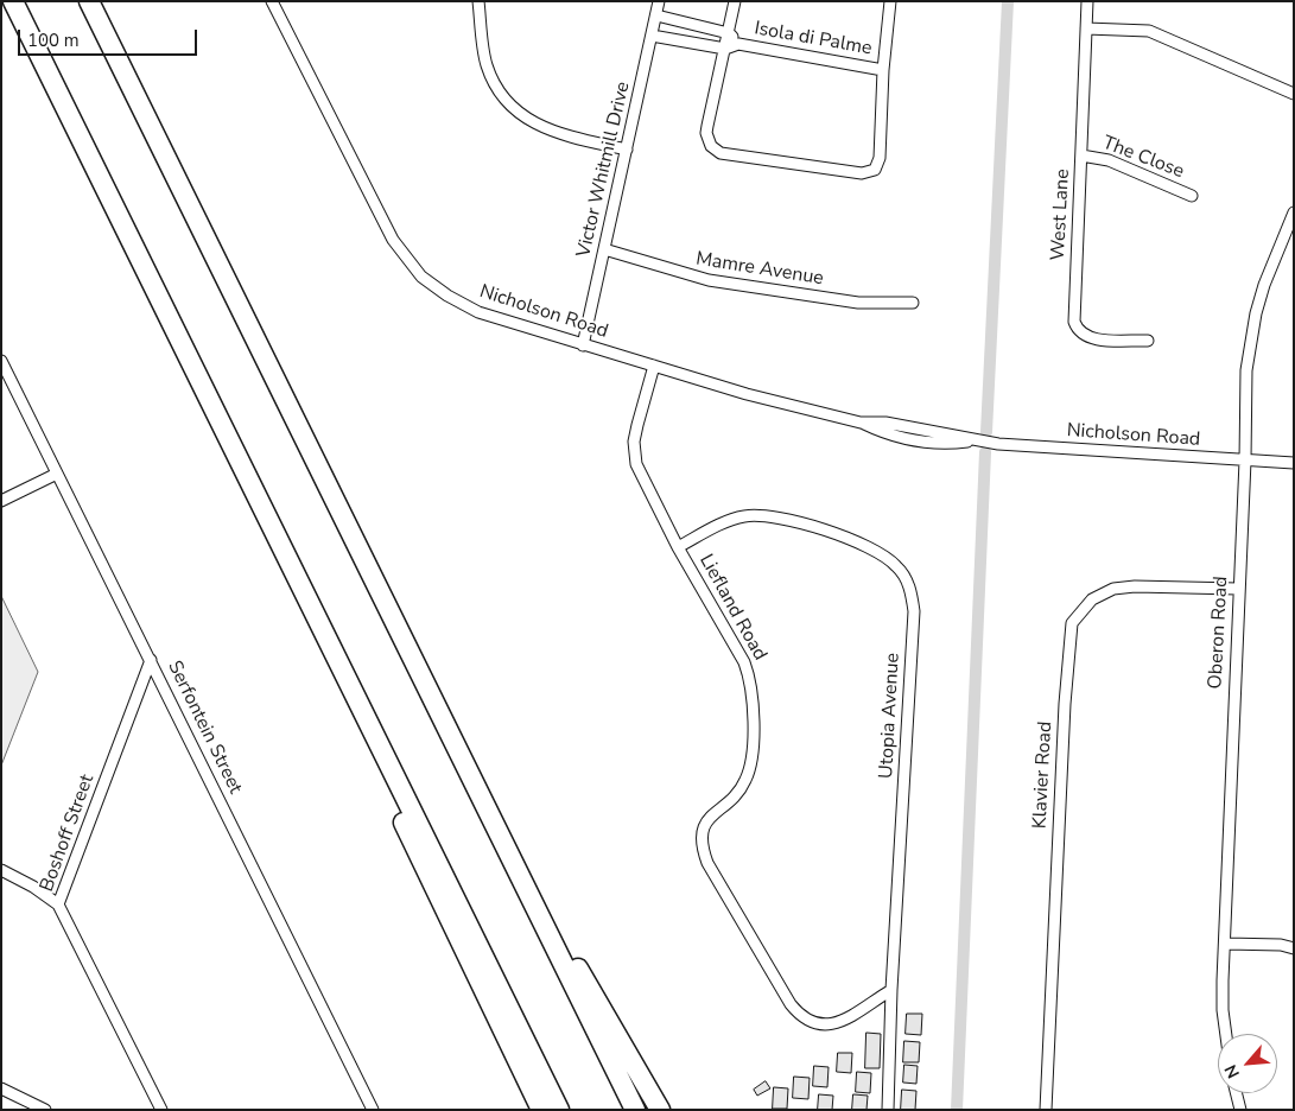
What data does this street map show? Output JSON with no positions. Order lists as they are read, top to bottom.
{
  "streets": {
    "street": [
      "Isola di Palme",
      "The Close",
      "Victor Whitmill Drive",
      "West Lane",
      "Mamre Avenue",
      "Nicholson Road",
      "Liefland Road",
      "Oberon Road",
      "Utopia Avenue",
      "Serfontein Street",
      "Klavier Road",
      "Boshoff Street"
    ]
  },
  "crossings": [
    ["Isola di Palme", "Victor Whitmill Drive"],
    ["The Close", "West Lane"],
    ["Victor Whitmill Drive", "Mamre Avenue"],
    ["Victor Whitmill Drive", "Nicholson Road"],
    ["Nicholson Road", "Liefland Road"],
    ["Nicholson Road", "Oberon Road"],
    ["Liefland Road", "Utopia Avenue"],
    ["Oberon Road", "Klavier Road"],
    ["Serfontein Street", "Boshoff Street"]
  ],
  "scale_bar": "100 m",
  "north": "bottom left"
}
